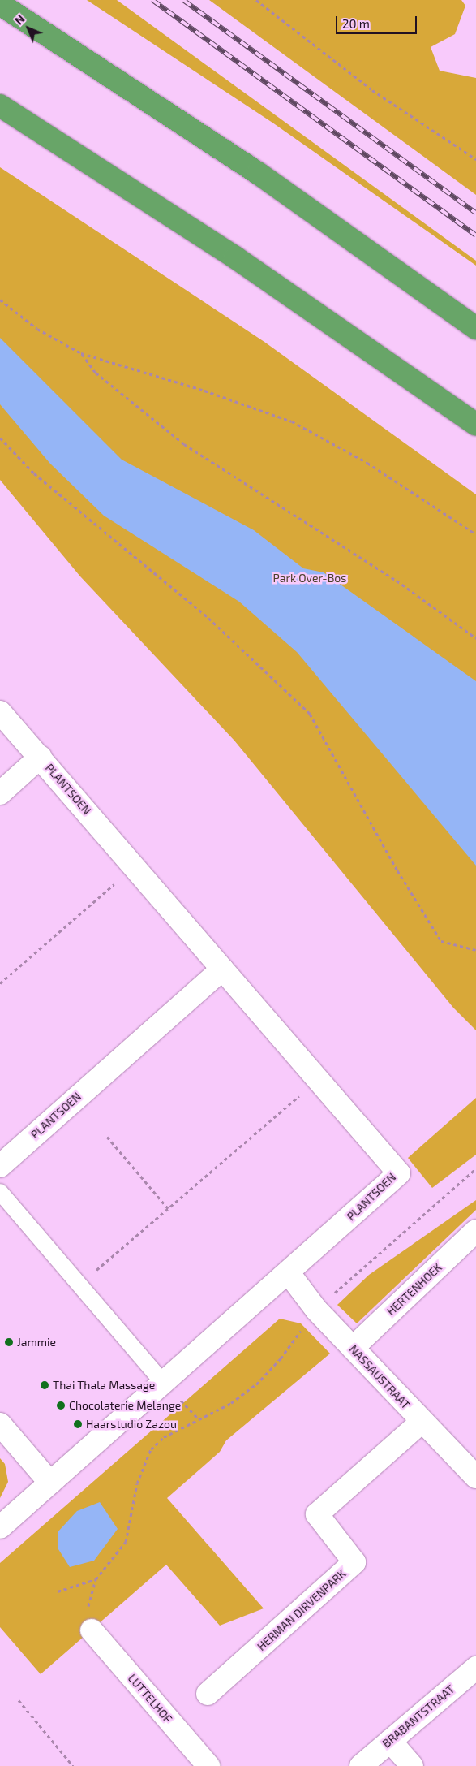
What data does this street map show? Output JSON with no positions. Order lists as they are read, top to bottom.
{
  "streets": {
    "street": [
      "PLANTSOEN",
      "HERTENHOEK",
      "NASSAUSTRAAT",
      "HERMAN DIRVENPARK",
      "LUTTELHOF",
      "BRABANTSTRAAT"
    ]
  },
  "crossings": [
    ["PLANTSOEN", "NASSAUSTRAAT"],
    ["HERTENHOEK", "NASSAUSTRAAT"],
    ["NASSAUSTRAAT", "HERMAN DIRVENPARK"]
  ],
  "parks": ["Park Over-Bos"],
  "places": [
    "Jammie",
    "Thai Thala Massage",
    "Chocolaterie Melange",
    "Haarstudio Zazou"
  ],
  "scale_bar": "20 m",
  "north": "top left"
}
